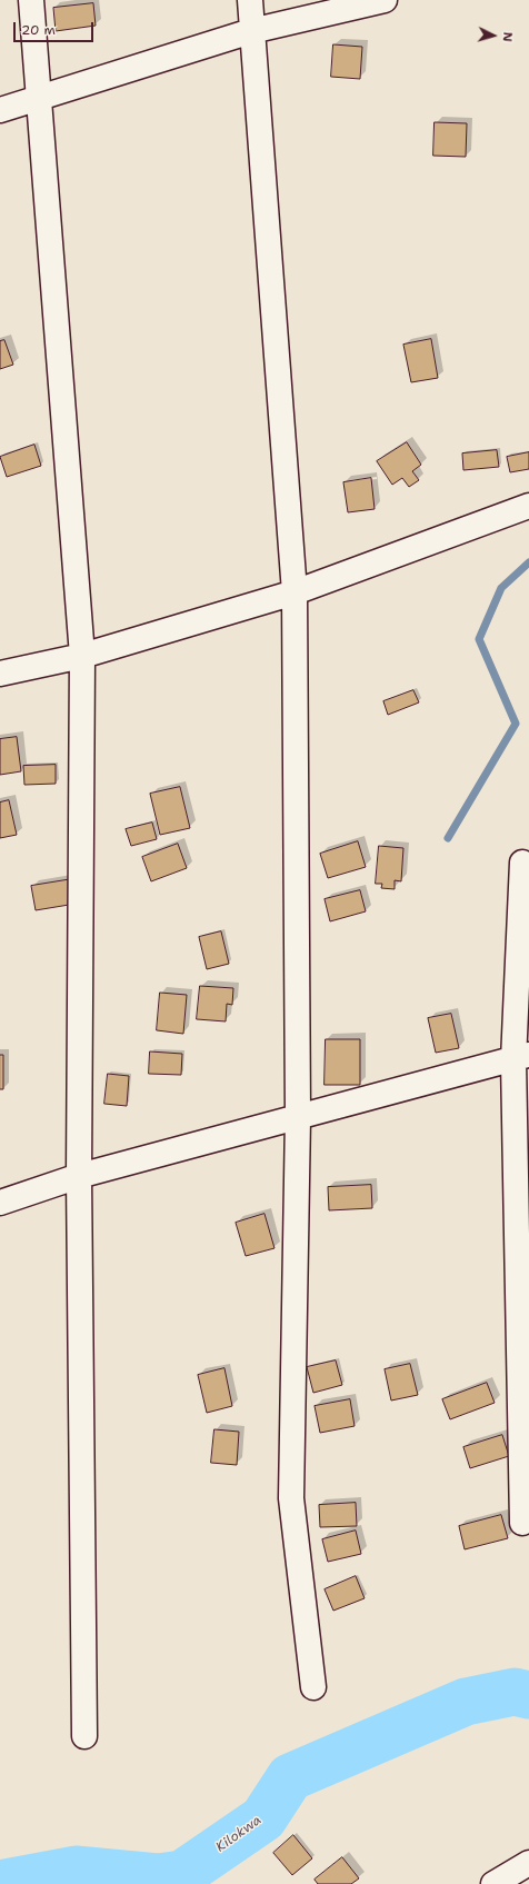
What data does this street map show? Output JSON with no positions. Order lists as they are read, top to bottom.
{
  "water": ["Kilokwa"],
  "scale_bar": "20 m",
  "north": "right"
}
